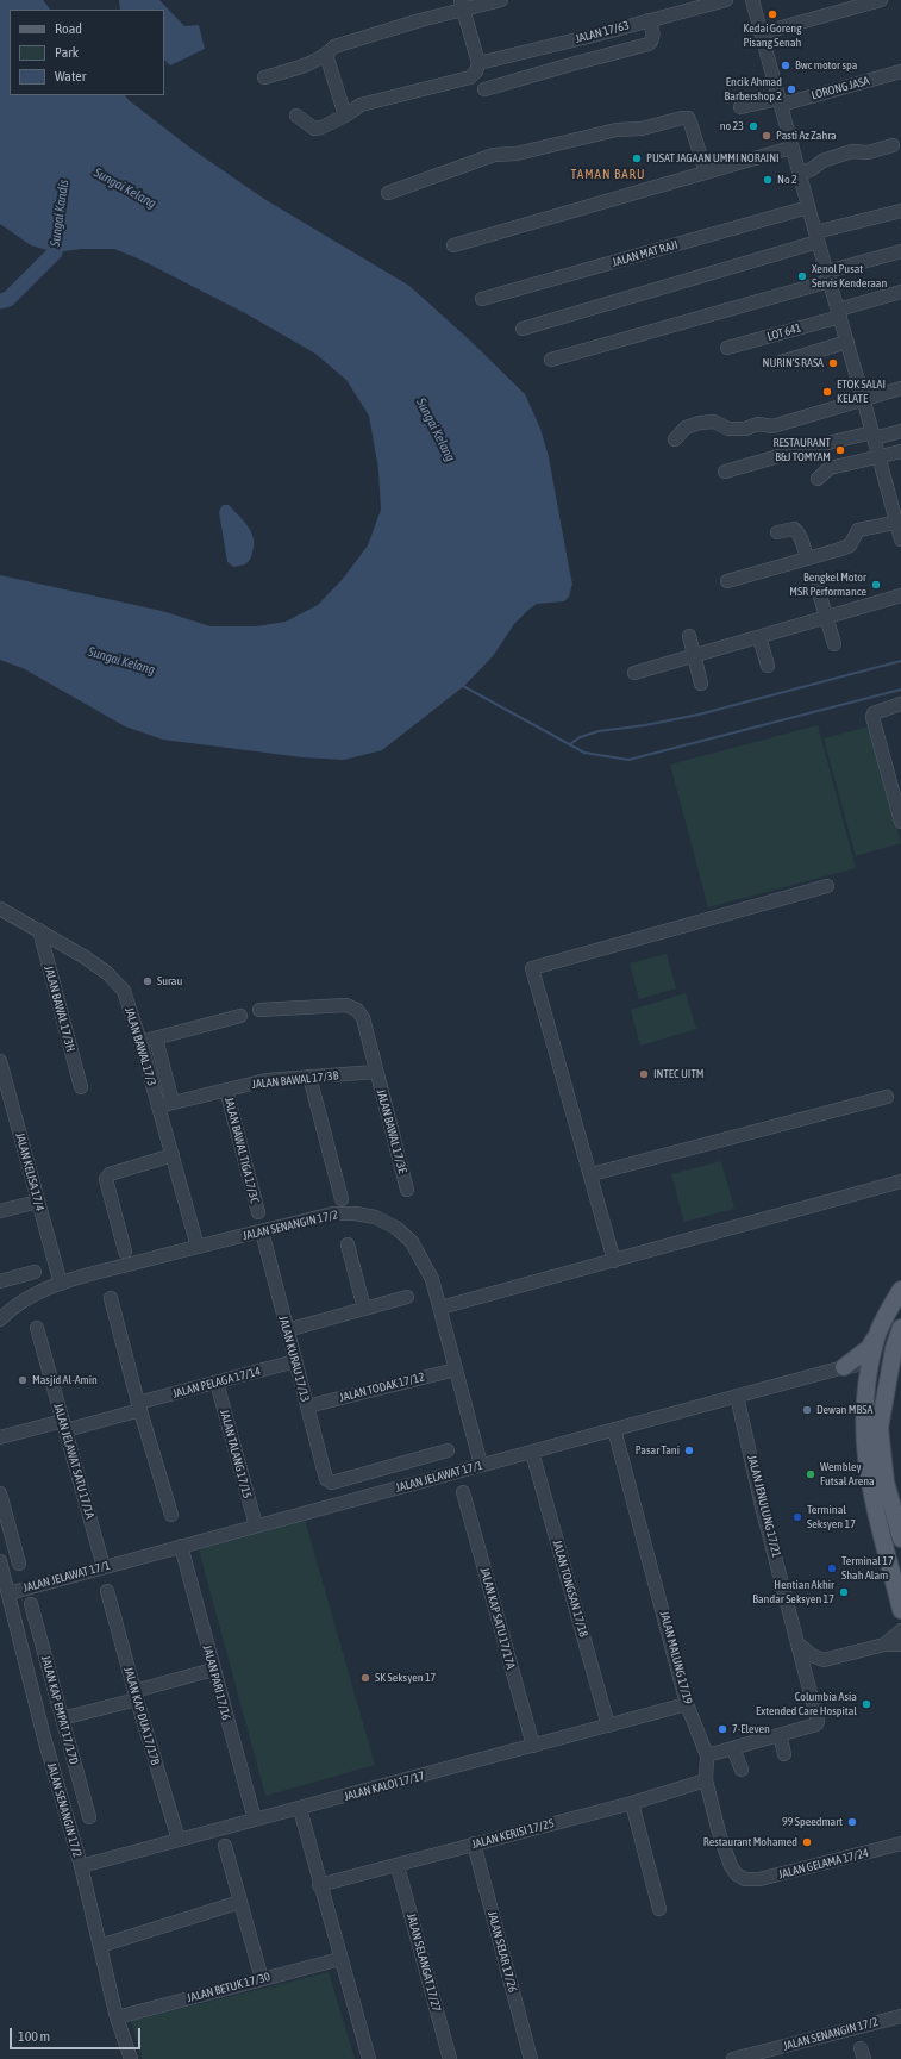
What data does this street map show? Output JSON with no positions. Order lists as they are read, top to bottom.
{
  "streets": {
    "street": [
      "JALAN 17/63",
      "LORONG JASA",
      "JALAN MAT RAJI",
      "LOT 641",
      "JALAN BAWAL 17/3H",
      "JALAN BAWAL 17/3",
      "JALAN BAWAL 17/3B",
      "JALAN BAWAL 17/3E",
      "JALAN BAWAL TIGA 17/3C",
      "JALAN KELISA 17/4",
      "JALAN SENANGIN 17/2",
      "JALAN KURAU 17/13",
      "JALAN PELAGA 17/14",
      "JALAN TODAK 17/12",
      "JALAN TALANG 17/15",
      "JALAN JELAWAT SATU 17/1A",
      "JALAN JELAWAT 17/1",
      "JALAN JENULUNG 17/21",
      "JALAN TONGSAN 17/18",
      "JALAN KAP SATU 17/17A",
      "JALAN MALUNG 17/19",
      "JALAN PARI 17/16",
      "JALAN KAP EMPAT 17/17D",
      "JALAN KAP DUA 17/17B",
      "JALAN KALOI 17/17",
      "JALAN KERISI 17/25",
      "JALAN GELAMA 17/24",
      "JALAN SELAR 17/26",
      "JALAN SELANGAT 17/27",
      "JALAN BETUK 17/30"
    ]
  },
  "crossings": [
    ["JALAN BAWAL 17/3H", "JALAN BAWAL 17/3"],
    ["JALAN BAWAL 17/3", "JALAN BAWAL 17/3B"],
    ["JALAN BAWAL 17/3", "JALAN SENANGIN 17/2"],
    ["JALAN BAWAL 17/3B", "JALAN BAWAL 17/3E"],
    ["JALAN BAWAL 17/3B", "JALAN BAWAL TIGA 17/3C"],
    ["JALAN KELISA 17/4", "JALAN SENANGIN 17/2"],
    ["JALAN SENANGIN 17/2", "JALAN KURAU 17/13"],
    ["JALAN SENANGIN 17/2", "JALAN TODAK 17/12"],
    ["JALAN SENANGIN 17/2", "JALAN JELAWAT 17/1"],
    ["JALAN SENANGIN 17/2", "JALAN KALOI 17/17"],
    ["JALAN SENANGIN 17/2", "JALAN BETUK 17/30"],
    ["JALAN KURAU 17/13", "JALAN PELAGA 17/14"],
    ["JALAN KURAU 17/13", "JALAN TODAK 17/12"],
    ["JALAN PELAGA 17/14", "JALAN TALANG 17/15"],
    ["JALAN PELAGA 17/14", "JALAN JELAWAT SATU 17/1A"],
    ["JALAN TALANG 17/15", "JALAN JELAWAT 17/1"],
    ["JALAN JELAWAT SATU 17/1A", "JALAN JELAWAT 17/1"],
    ["JALAN JELAWAT 17/1", "JALAN JENULUNG 17/21"],
    ["JALAN JELAWAT 17/1", "JALAN TONGSAN 17/18"],
    ["JALAN JELAWAT 17/1", "JALAN MALUNG 17/19"],
    ["JALAN JELAWAT 17/1", "JALAN PARI 17/16"],
    ["JALAN TONGSAN 17/18", "JALAN KALOI 17/17"],
    ["JALAN KAP SATU 17/17A", "JALAN KALOI 17/17"],
    ["JALAN MALUNG 17/19", "JALAN KALOI 17/17"],
    ["JALAN MALUNG 17/19", "JALAN KERISI 17/25"],
    ["JALAN MALUNG 17/19", "JALAN GELAMA 17/24"],
    ["JALAN PARI 17/16", "JALAN KALOI 17/17"],
    ["JALAN KAP DUA 17/17B", "JALAN KALOI 17/17"],
    ["JALAN KERISI 17/25", "JALAN SELAR 17/26"],
    ["JALAN KERISI 17/25", "JALAN SELANGAT 17/27"]
  ],
  "districts": ["TAMAN BARU"],
  "water": ["Sungai Kelang", "Sungai Kandis"],
  "places": [
    "Kedai Goreng Pisang Senah",
    "Bwc motor spa",
    "Encik Ahmad Barbershop 2",
    "no 23",
    "Pasti Az Zahra",
    "PUSAT JAGAAN UMMI NORAINI",
    "No 2",
    "Xenol Pusat Servis Kenderaan",
    "NURIN'S RASA",
    "ETOK SALAI KELATE",
    "RESTAURANT B&J TOMYAM",
    "Bengkel Motor MSR Performance",
    "Surau",
    "INTEC UITM",
    "Masjid Al-Amin",
    "Dewan MBSA",
    "Pasar Tani",
    "Wembley Futsal Arena",
    "Terminal Seksyen 17",
    "Terminal 17 Shah Alam",
    "Hentian Akhir Bandar Seksyen 17",
    "SK Seksyen 17",
    "Columbia Asia Extended Care Hospital",
    "7-Eleven",
    "99 Speedmart",
    "Restaurant Mohamed"
  ],
  "legend": ["Road", "Park", "Water"],
  "scale_bar": "100 m"
}
